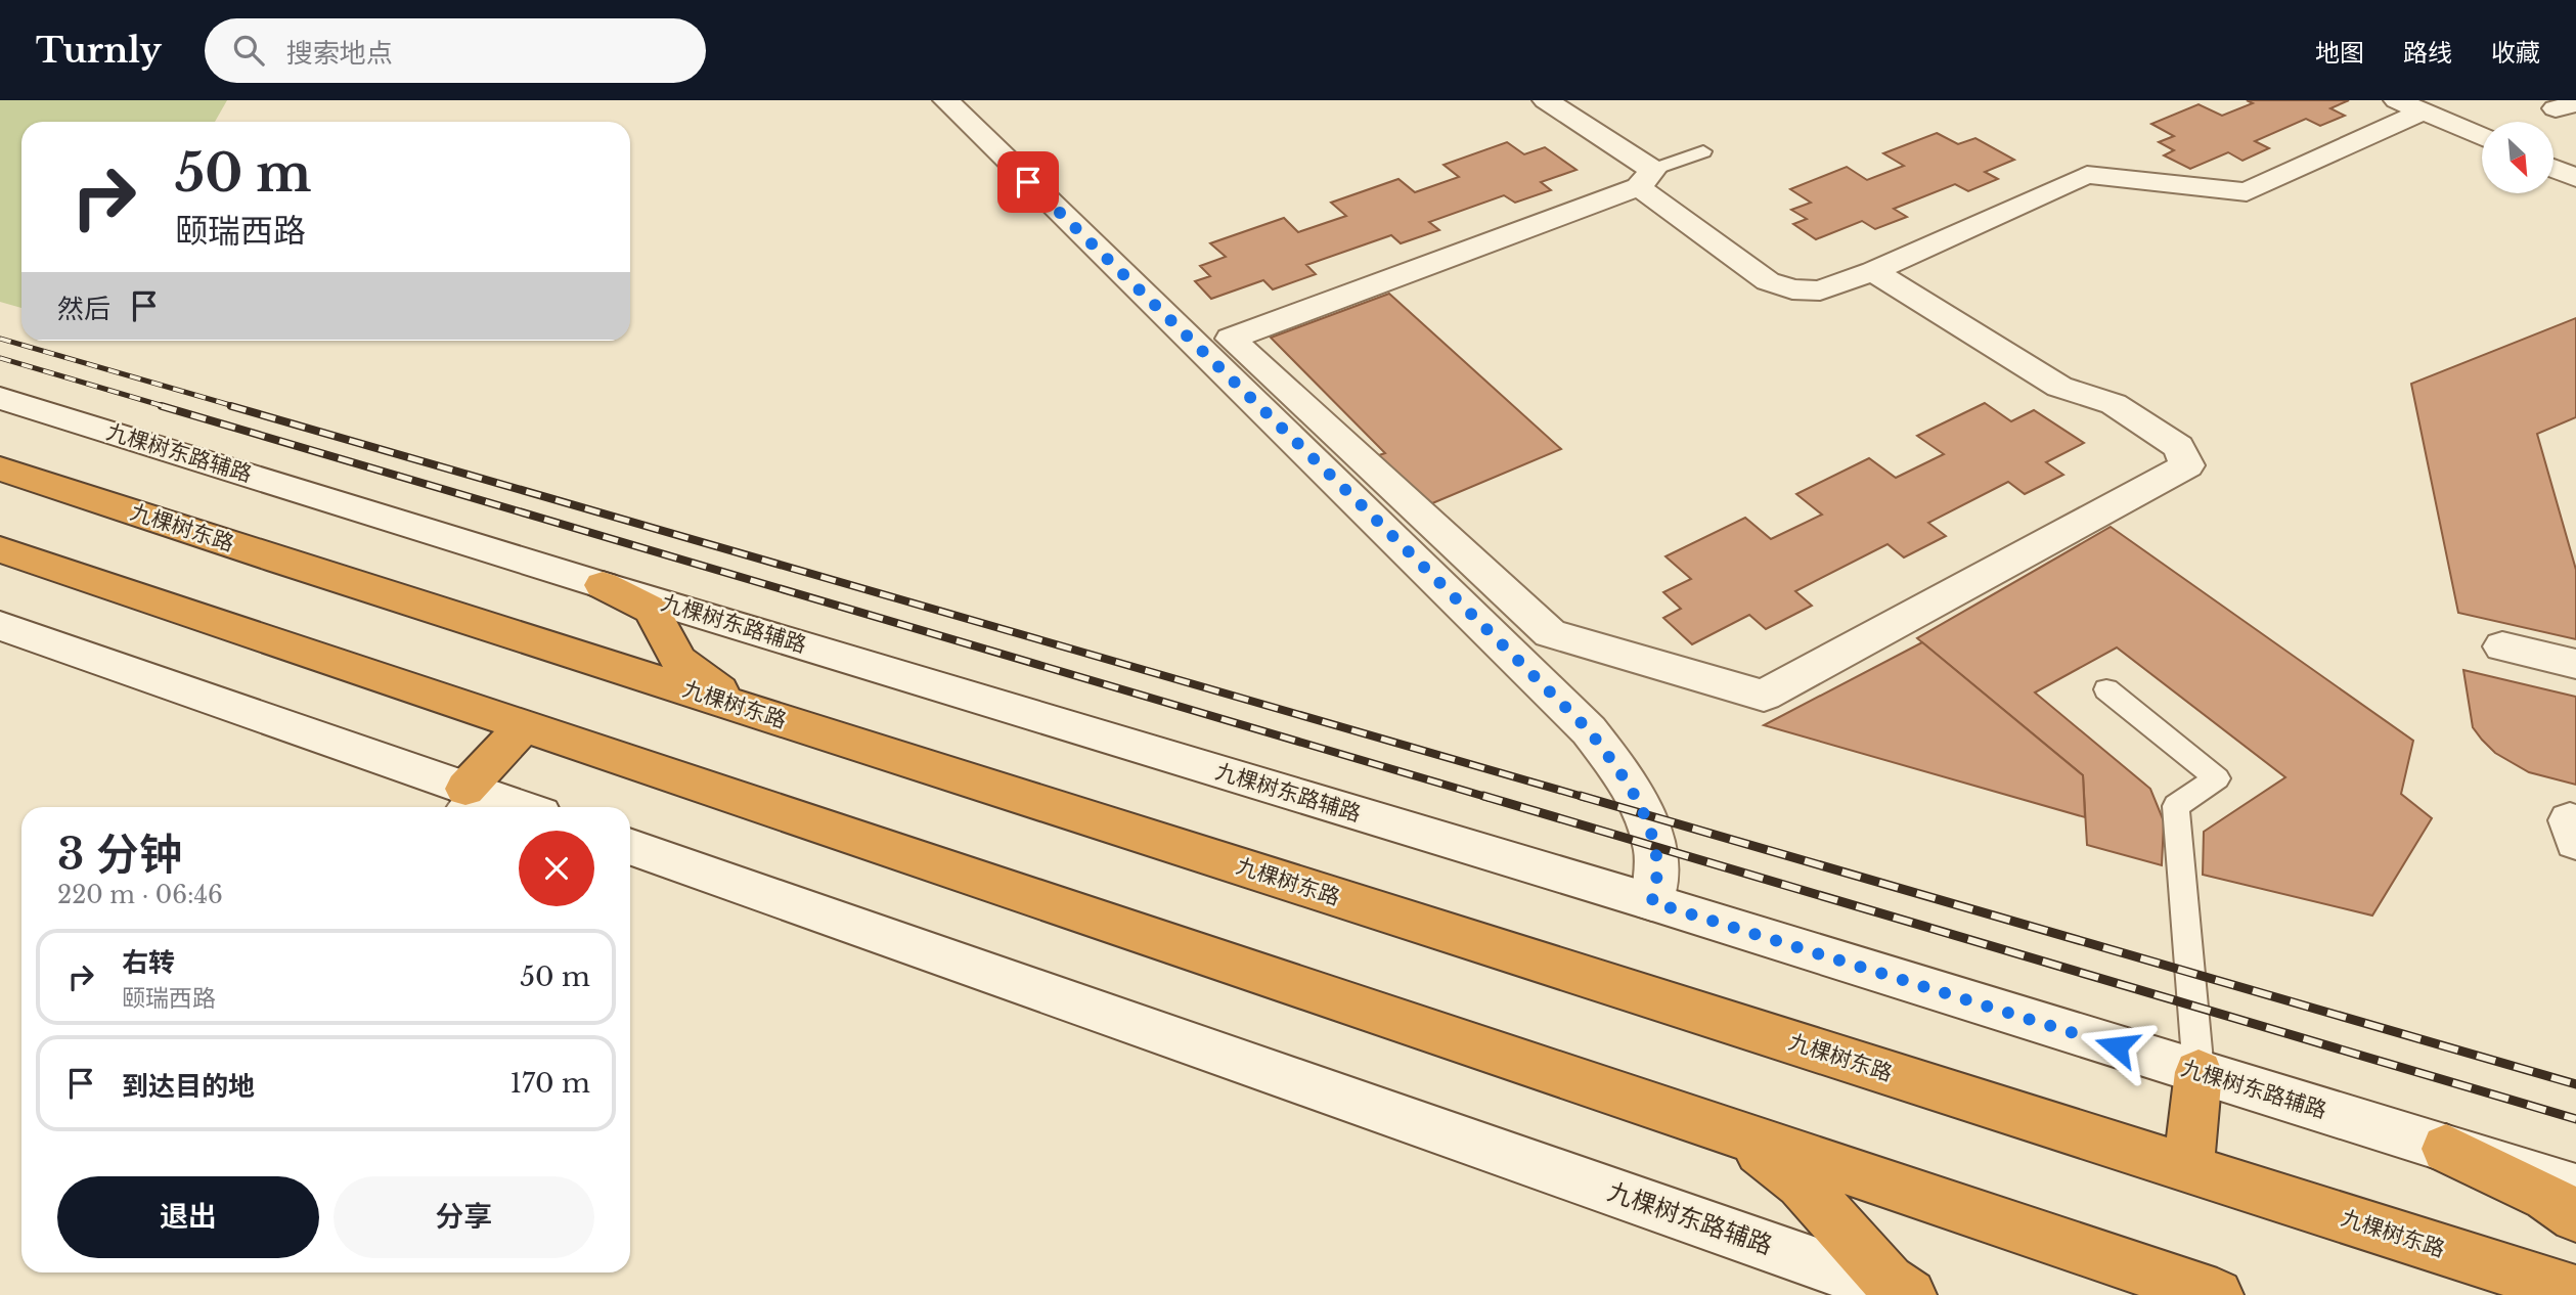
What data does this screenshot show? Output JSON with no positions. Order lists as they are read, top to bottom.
{
  "streets": {
    "highway": ["九棵树东路"],
    "street": ["九棵树东路辅路"]
  },
  "north": "bottom right",
  "page": {
    "header": "Turnly",
    "search": "搜索地点",
    "nav": ["地图", "路线", "收藏"],
    "turn": ["50 m", "颐瑞西路"],
    "then": "然后",
    "heading": ["3 分钟", "220 m · 06:46"],
    "list": [
      {
        "name": "右转",
        "note": "颐瑞西路",
        "value": "50 m"
      },
      {
        "name": "到达目的地",
        "value": "170 m"
      }
    ],
    "buttons": ["退出", "分享"]
  }
}
